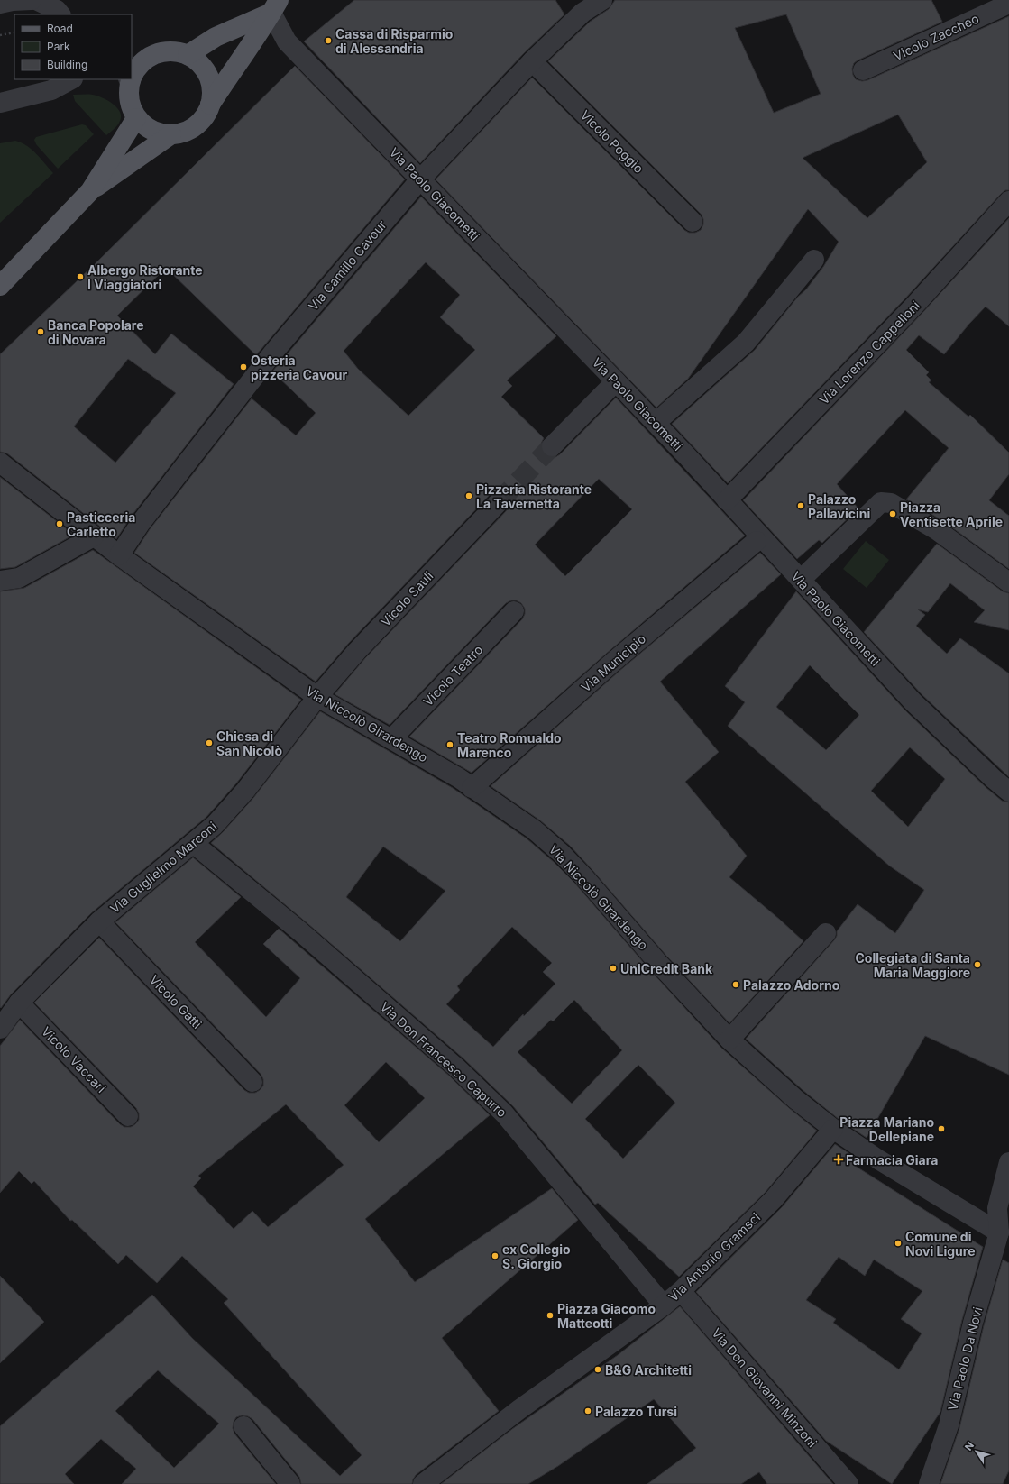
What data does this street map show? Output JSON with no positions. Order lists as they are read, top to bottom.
{
  "streets": {
    "street": [
      "Vicolo Zaccheo",
      "Vicolo Poggio",
      "Via Paolo Giacometti",
      "Via Camillo Cavour",
      "Via Lorenzo Cappelloni",
      "Vicolo Sauli",
      "Via Municipio",
      "Vicolo Teatro",
      "Via Niccolò Girardengo",
      "Via Guglielmo Marconi",
      "Vicolo Gatti",
      "Vicolo Vaccari",
      "Via Don Francesco Capurro",
      "Via Antonio Gramsci",
      "Via Paolo Da Novi",
      "Via Don Giovanni Minzoni"
    ]
  },
  "crossings": [
    ["Vicolo Poggio", "Via Camillo Cavour"],
    ["Via Paolo Giacometti", "Via Camillo Cavour"],
    ["Via Paolo Giacometti", "Via Lorenzo Cappelloni"],
    ["Via Camillo Cavour", "Via Niccolò Girardengo"],
    ["Vicolo Sauli", "Via Niccolò Girardengo"],
    ["Vicolo Sauli", "Via Guglielmo Marconi"],
    ["Via Municipio", "Via Niccolò Girardengo"],
    ["Vicolo Teatro", "Via Niccolò Girardengo"],
    ["Via Niccolò Girardengo", "Via Guglielmo Marconi"],
    ["Via Niccolò Girardengo", "Via Antonio Gramsci"],
    ["Via Niccolò Girardengo", "Via Paolo Da Novi"],
    ["Via Guglielmo Marconi", "Vicolo Gatti"],
    ["Via Guglielmo Marconi", "Vicolo Vaccari"],
    ["Via Guglielmo Marconi", "Via Don Francesco Capurro"],
    ["Via Don Francesco Capurro", "Via Antonio Gramsci"],
    ["Via Antonio Gramsci", "Via Don Giovanni Minzoni"]
  ],
  "places": {
    "other": [
      "Cassa di Risparmio di Alessandria",
      "Albergo Ristorante I Viaggiatori",
      "Banca Popolare di Novara",
      "Osteria pizzeria Cavour",
      "Pizzeria Ristorante La Tavernetta",
      "Palazzo Pallavicini",
      "Piazza Ventisette Aprile",
      "Pasticceria Carletto",
      "Chiesa di San Nicolò",
      "Teatro Romualdo Marenco",
      "Collegiata di Santa Maria Maggiore",
      "UniCredit Bank",
      "Palazzo Adorno",
      "Piazza Mariano Dellepiane",
      "Comune di Novi Ligure",
      "ex Collegio S. Giorgio",
      "Piazza Giacomo Matteotti",
      "B&G Architetti",
      "Palazzo Tursi"
    ],
    "health": ["Farmacia Giara"]
  },
  "legend": ["Road", "Park", "Building"],
  "north": "top left"
}
